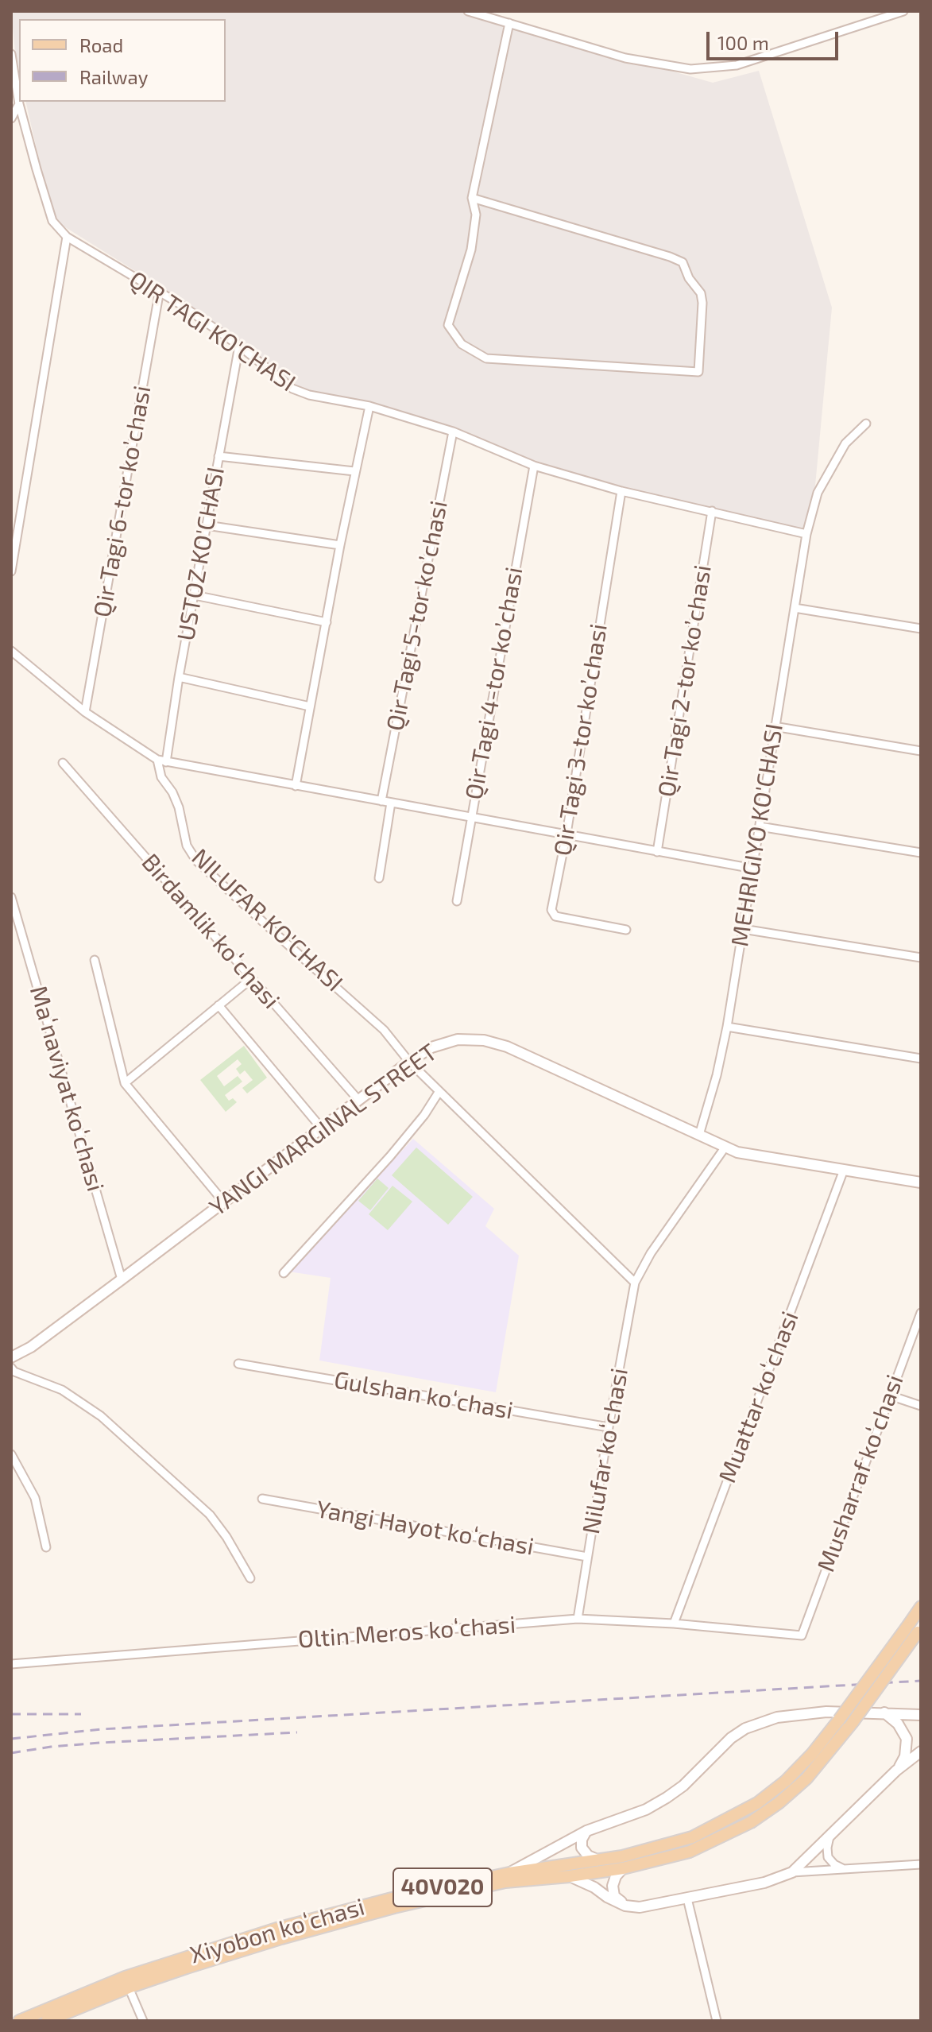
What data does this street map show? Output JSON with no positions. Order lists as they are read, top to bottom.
{
  "streets": {
    "main road": ["YANGI MARGINAL STREET", "40V020", "Xiyobon koʻchasi"],
    "street": [
      "QIR TAGI KO'CHASI",
      "Qir Tagi 6-tor koʼchasi",
      "USTOZ KO'CHASI",
      "Qir Tagi 5-tor koʼchasi",
      "Qir Tagi 2-tor koʼchasi",
      "Qir Tagi 4-tor koʼchasi",
      "Qir Tagi 3-tor koʼchasi",
      "MEHRIGIYO KO'CHASI",
      "NILUFAR KO'CHASI",
      "Birdamlik koʻchasi",
      "Maʻnaviyat koʻchasi",
      "Gulshan koʻchasi",
      "Muattar koʻchasi",
      "Nilufar koʻchasi",
      "Musharraf koʻchasi",
      "Yangi Hayot koʻchasi",
      "Oltin Meros koʻchasi"
    ]
  },
  "crossings": [
    ["QIR TAGI KO'CHASI", "Qir Tagi 6-tor koʼchasi"],
    ["QIR TAGI KO'CHASI", "USTOZ KO'CHASI"],
    ["QIR TAGI KO'CHASI", "Qir Tagi 5-tor koʼchasi"],
    ["QIR TAGI KO'CHASI", "Qir Tagi 2-tor koʼchasi"],
    ["QIR TAGI KO'CHASI", "Qir Tagi 4-tor koʼchasi"],
    ["QIR TAGI KO'CHASI", "Qir Tagi 3-tor koʼchasi"],
    ["QIR TAGI KO'CHASI", "MEHRIGIYO KO'CHASI"],
    ["USTOZ KO'CHASI", "NILUFAR KO'CHASI"],
    ["MEHRIGIYO KO'CHASI", "YANGI MARGINAL STREET"],
    ["NILUFAR KO'CHASI", "YANGI MARGINAL STREET"],
    ["Birdamlik koʻchasi", "YANGI MARGINAL STREET"],
    ["Maʻnaviyat koʻchasi", "YANGI MARGINAL STREET"],
    ["YANGI MARGINAL STREET", "Muattar koʻchasi"],
    ["YANGI MARGINAL STREET", "Nilufar koʻchasi"],
    ["Gulshan koʻchasi", "Nilufar koʻchasi"],
    ["Muattar koʻchasi", "Oltin Meros koʻchasi"],
    ["Nilufar koʻchasi", "Yangi Hayot koʻchasi"],
    ["Nilufar koʻchasi", "Oltin Meros koʻchasi"],
    ["Musharraf koʻchasi", "Oltin Meros koʻchasi"],
    ["40V020", "Xiyobon koʻchasi"]
  ],
  "legend": ["Road", "Railway"],
  "scale_bar": "100 m"
}
